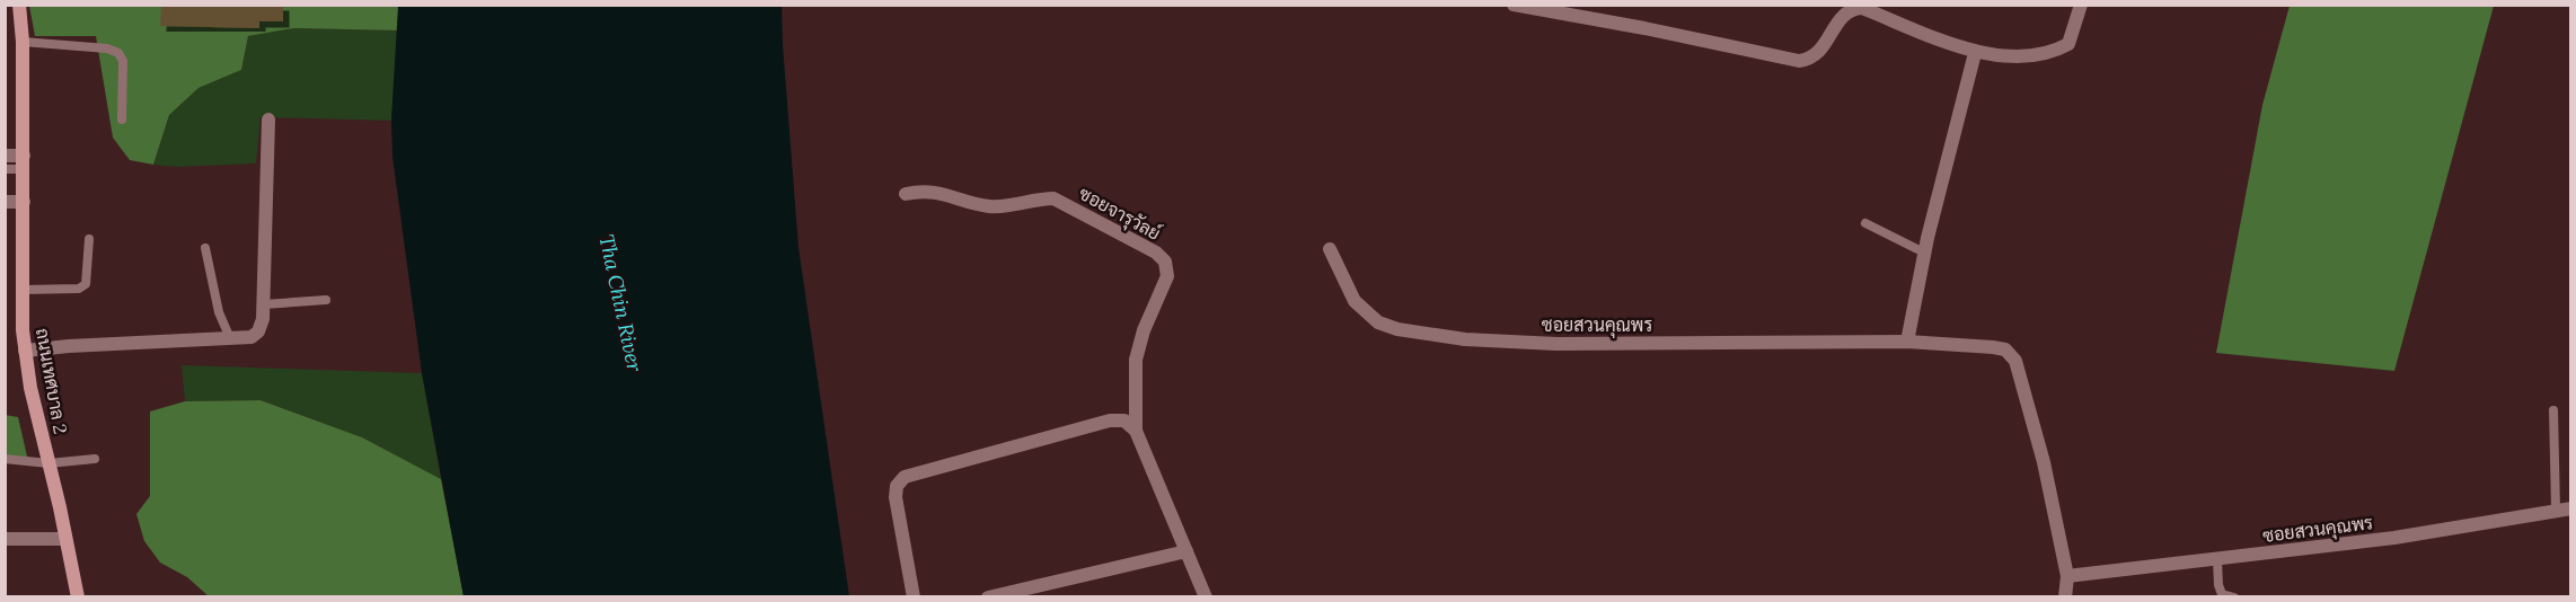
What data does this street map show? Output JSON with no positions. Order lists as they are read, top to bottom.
{
  "streets": {
    "street": ["ซอยจารุวัลย์", "ซอยสวนคุณพร", "ถนนเทศบาล 2"]
  },
  "water": ["Tha Chin River"]
}
